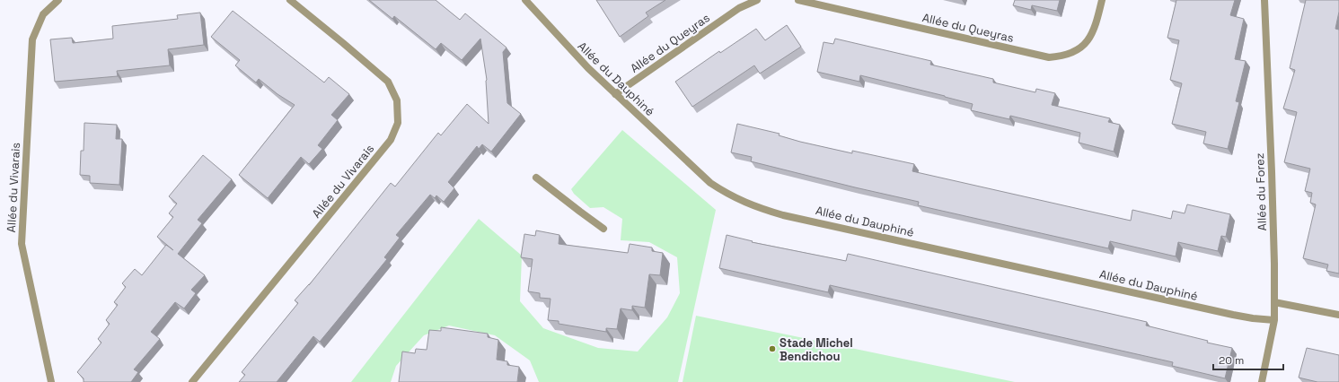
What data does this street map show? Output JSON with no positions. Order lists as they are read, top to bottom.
{
  "streets": {
    "street": [
      "Allée du Queyras",
      "Allée du Dauphiné",
      "Allée du Vivarais",
      "Allée du Forez"
    ]
  },
  "crossings": [
    ["Allée du Queyras", "Allée du Dauphiné"],
    ["Allée du Dauphiné", "Allée du Forez"]
  ],
  "places": ["Stade Michel Bendichou"],
  "scale_bar": "20 m"
}
